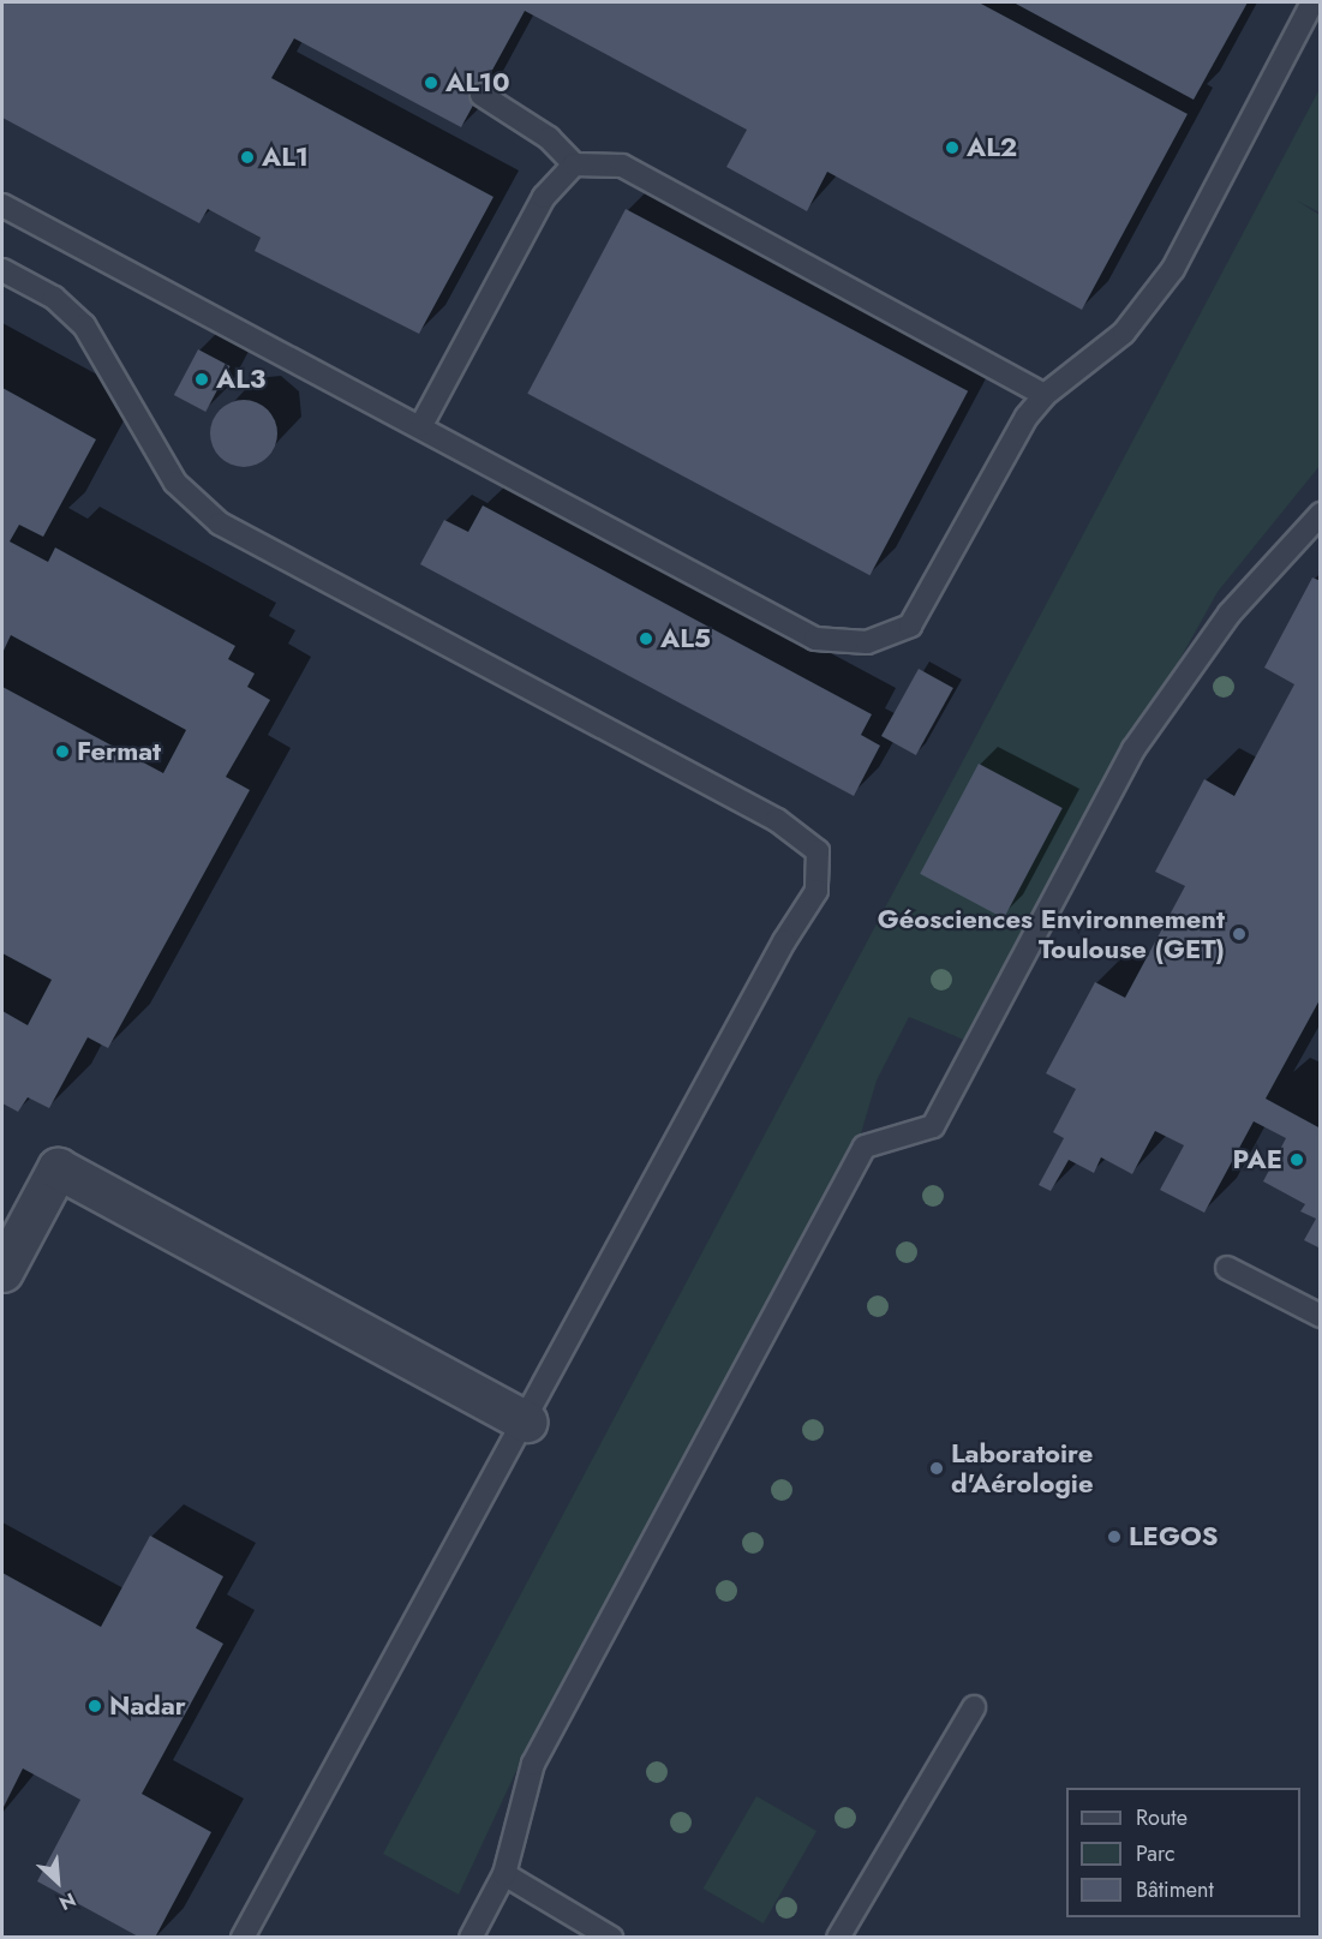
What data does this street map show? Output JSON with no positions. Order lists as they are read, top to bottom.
{
  "places": [
    "AL10",
    "AL2",
    "AL1",
    "AL3",
    "AL5",
    "Fermat",
    "Géosciences Environnement Toulouse (GET)",
    "PAE",
    "Laboratoire d'Aérologie",
    "LEGOS",
    "Nadar"
  ],
  "legend": ["Route", "Parc", "Bâtiment"],
  "north": "bottom right"
}
